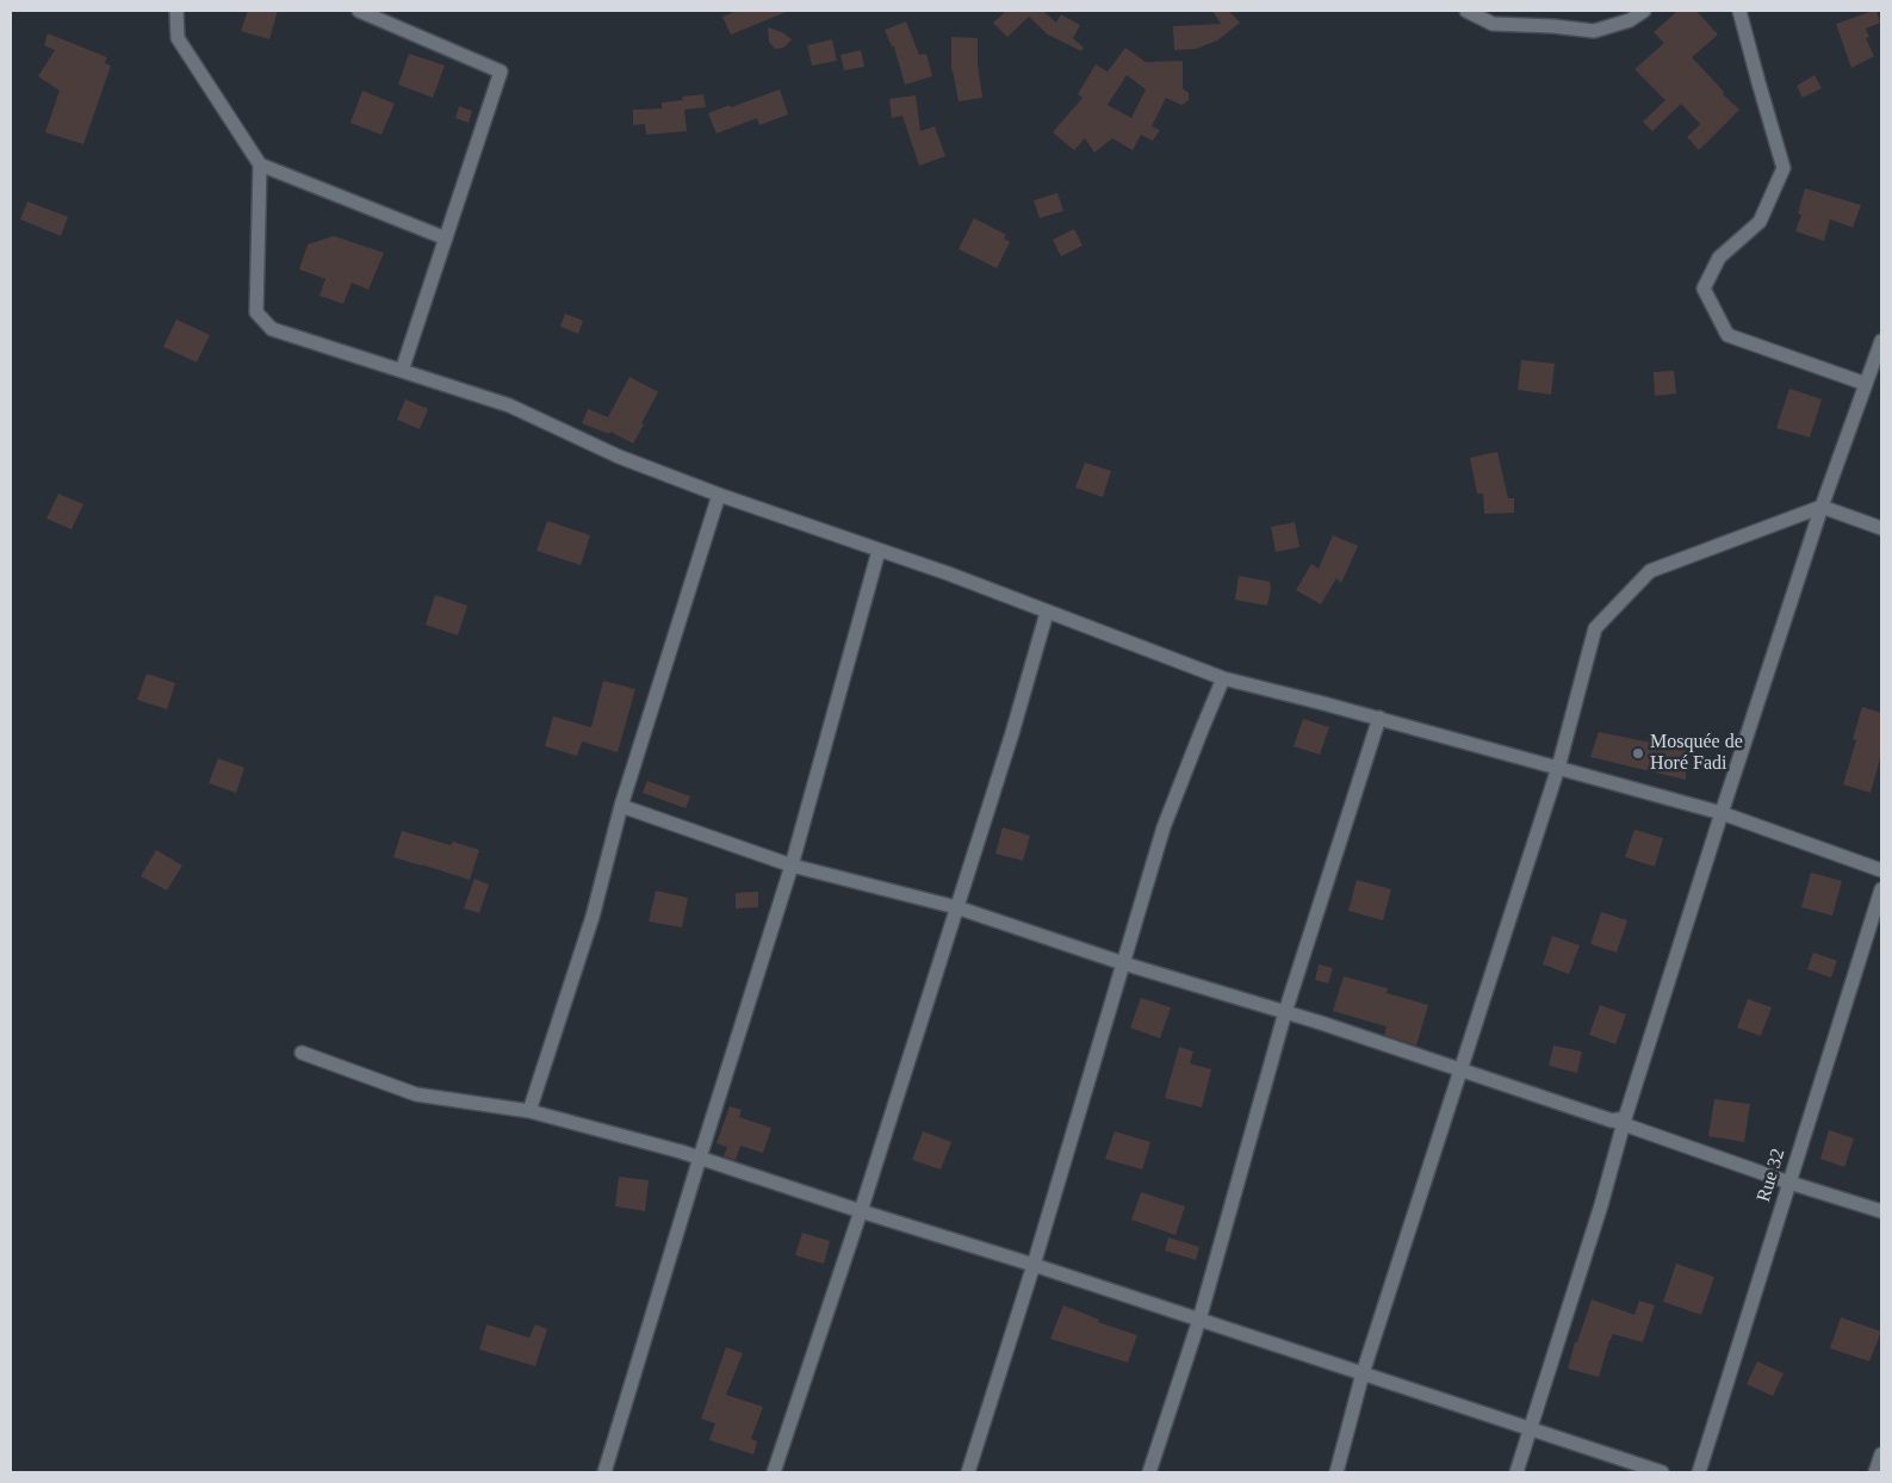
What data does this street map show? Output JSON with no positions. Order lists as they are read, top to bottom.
{
  "streets": {
    "street": ["Rue 32"]
  },
  "places": ["Mosquée de Horé Fadi"]
}
